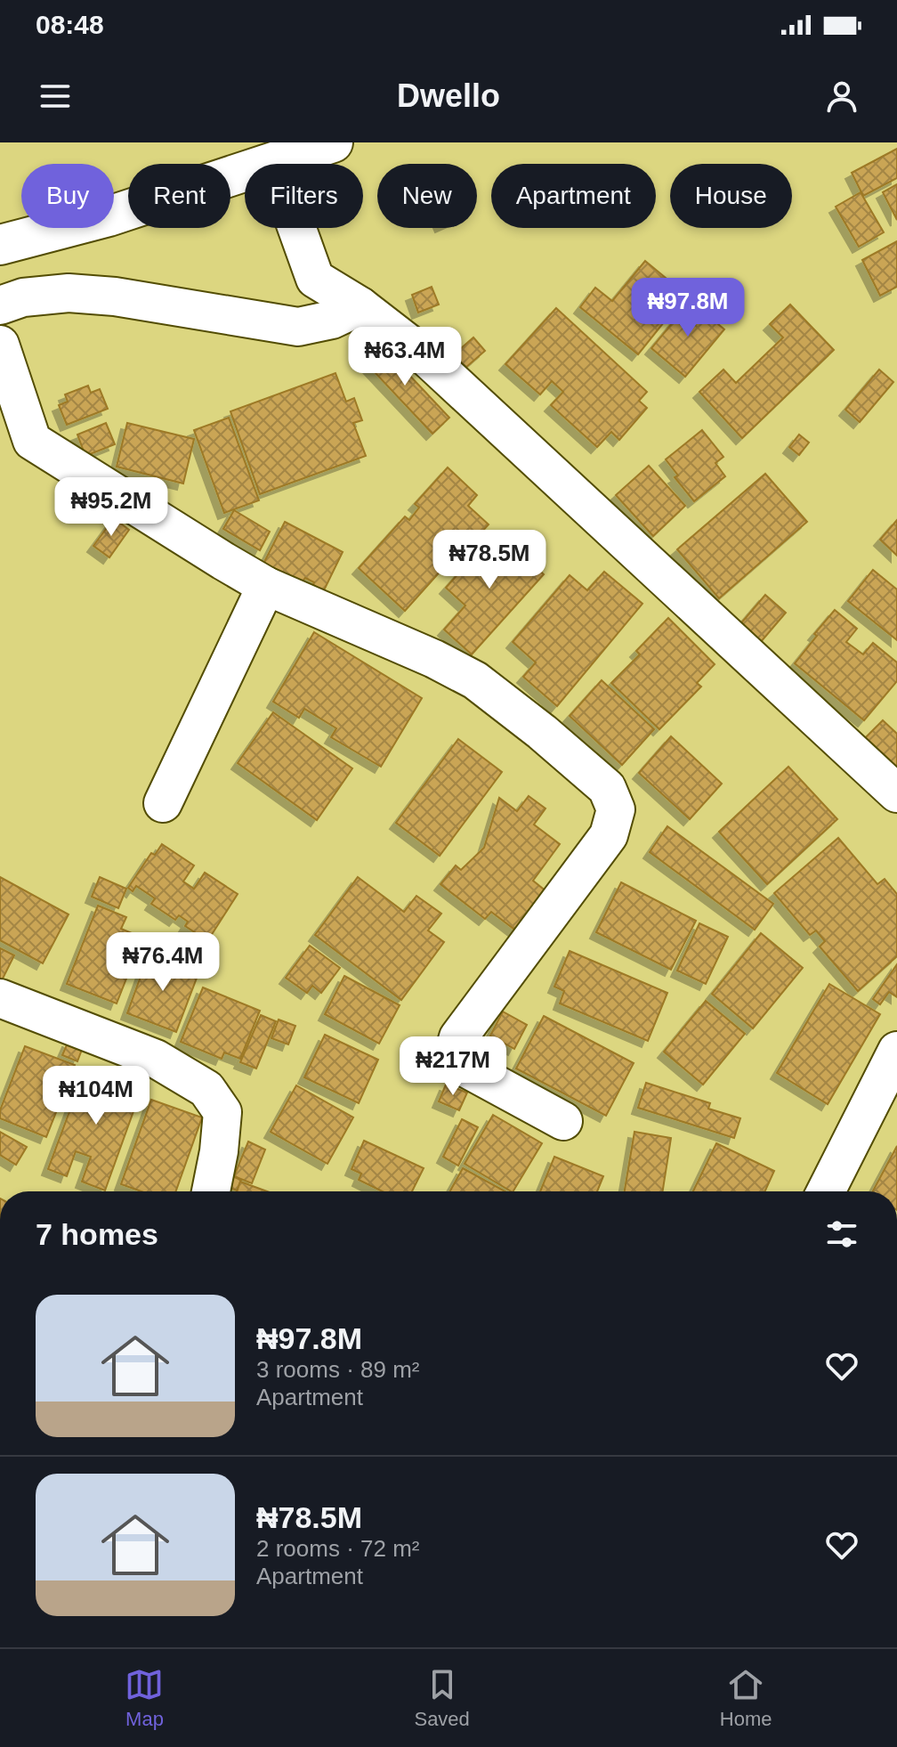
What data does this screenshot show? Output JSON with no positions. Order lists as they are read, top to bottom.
{
  "page": {
    "status": "08:48",
    "header": "Dwello",
    "chip": [
      "Buy",
      "Rent",
      "Filters",
      "New",
      "Apartment",
      "House"
    ],
    "price": [
      "₦97.8M",
      "₦63.4M",
      "₦95.2M",
      "₦78.5M",
      "₦76.4M",
      "₦217M",
      "₦104M"
    ],
    "heading": "7 homes",
    "list": [
      {
        "name": "₦97.8M",
        "note": "3 rooms · 89 m² · Apartment"
      },
      {
        "name": "₦78.5M",
        "note": "2 rooms · 72 m² · Apartment"
      }
    ],
    "tabs": ["Map", "Saved", "Home"]
  }
}
